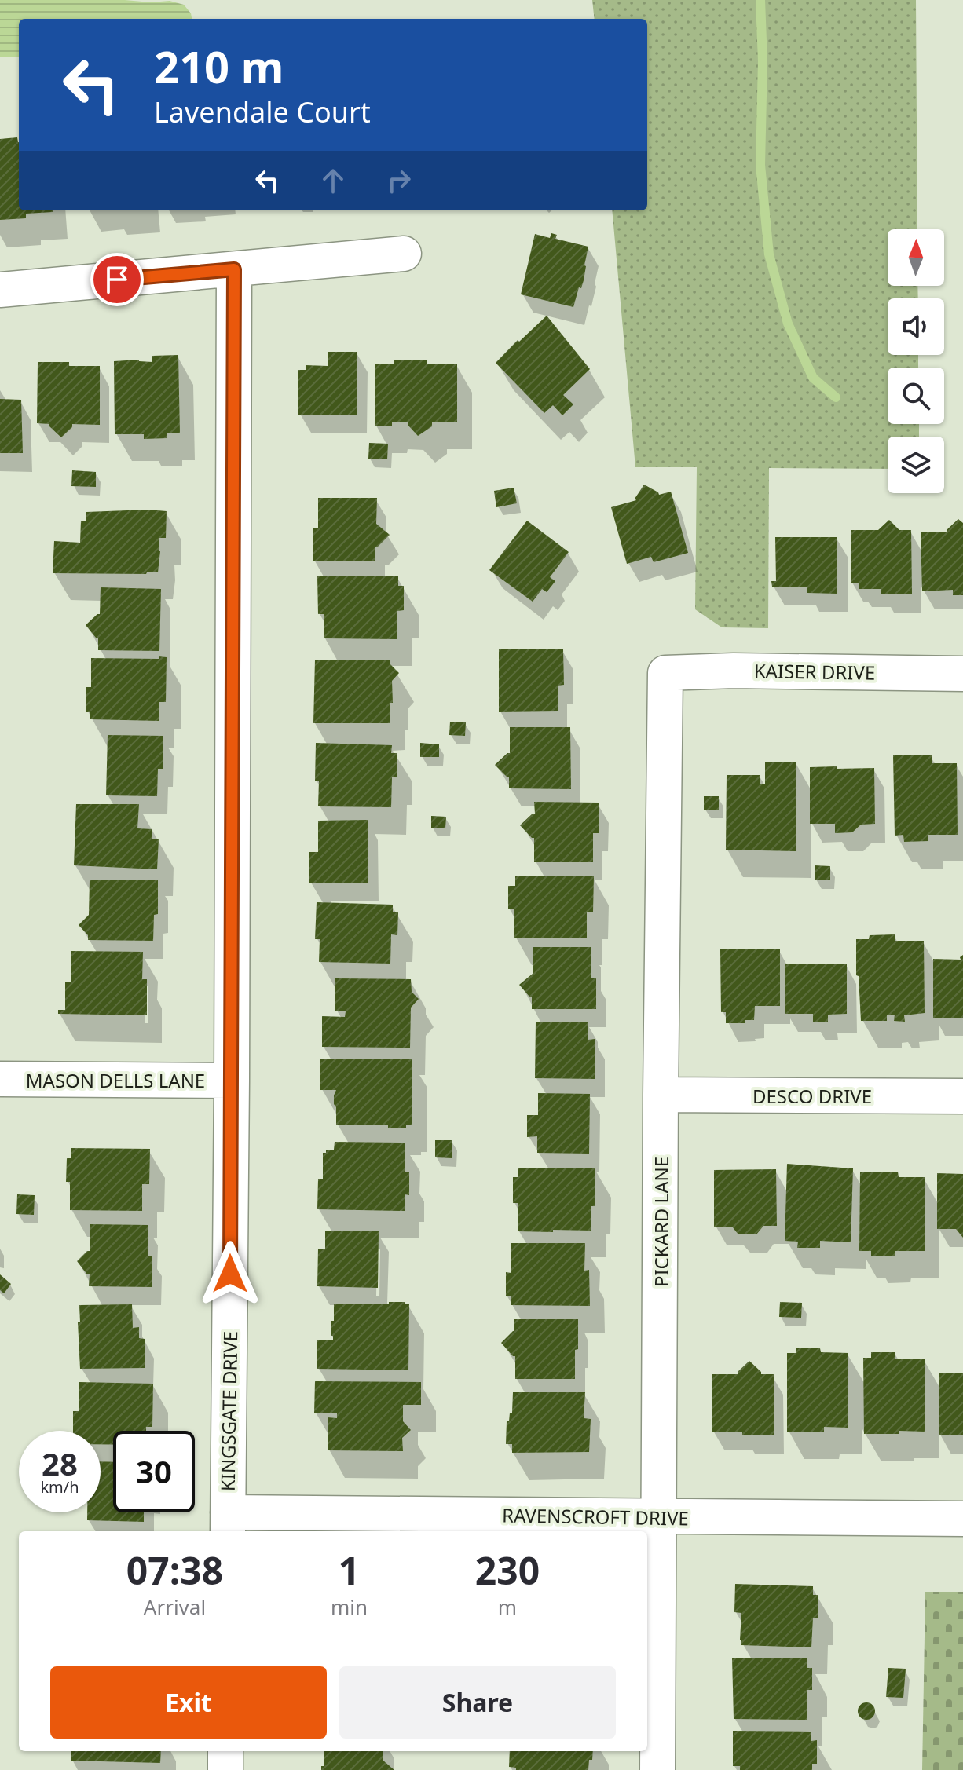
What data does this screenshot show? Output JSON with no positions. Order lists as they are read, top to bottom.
{
  "streets": {
    "street": [
      "KAISER DRIVE",
      "MASON DELLS LANE",
      "DESCO DRIVE",
      "PICKARD LANE",
      "KINGSGATE DRIVE",
      "RAVENSCROFT DRIVE"
    ]
  },
  "crossings": [
    ["KAISER DRIVE", "PICKARD LANE"],
    ["MASON DELLS LANE", "KINGSGATE DRIVE"],
    ["DESCO DRIVE", "PICKARD LANE"],
    ["PICKARD LANE", "RAVENSCROFT DRIVE"],
    ["KINGSGATE DRIVE", "RAVENSCROFT DRIVE"]
  ],
  "north": "top",
  "page": {
    "turn": ["210 m", "Lavendale Court"],
    "speed": "28 km/h",
    "limit": "30",
    "eta": [
      "07:38",
      "Arrival",
      "1",
      "min",
      "230",
      "m"
    ],
    "buttons": ["Exit", "Share"]
  }
}
